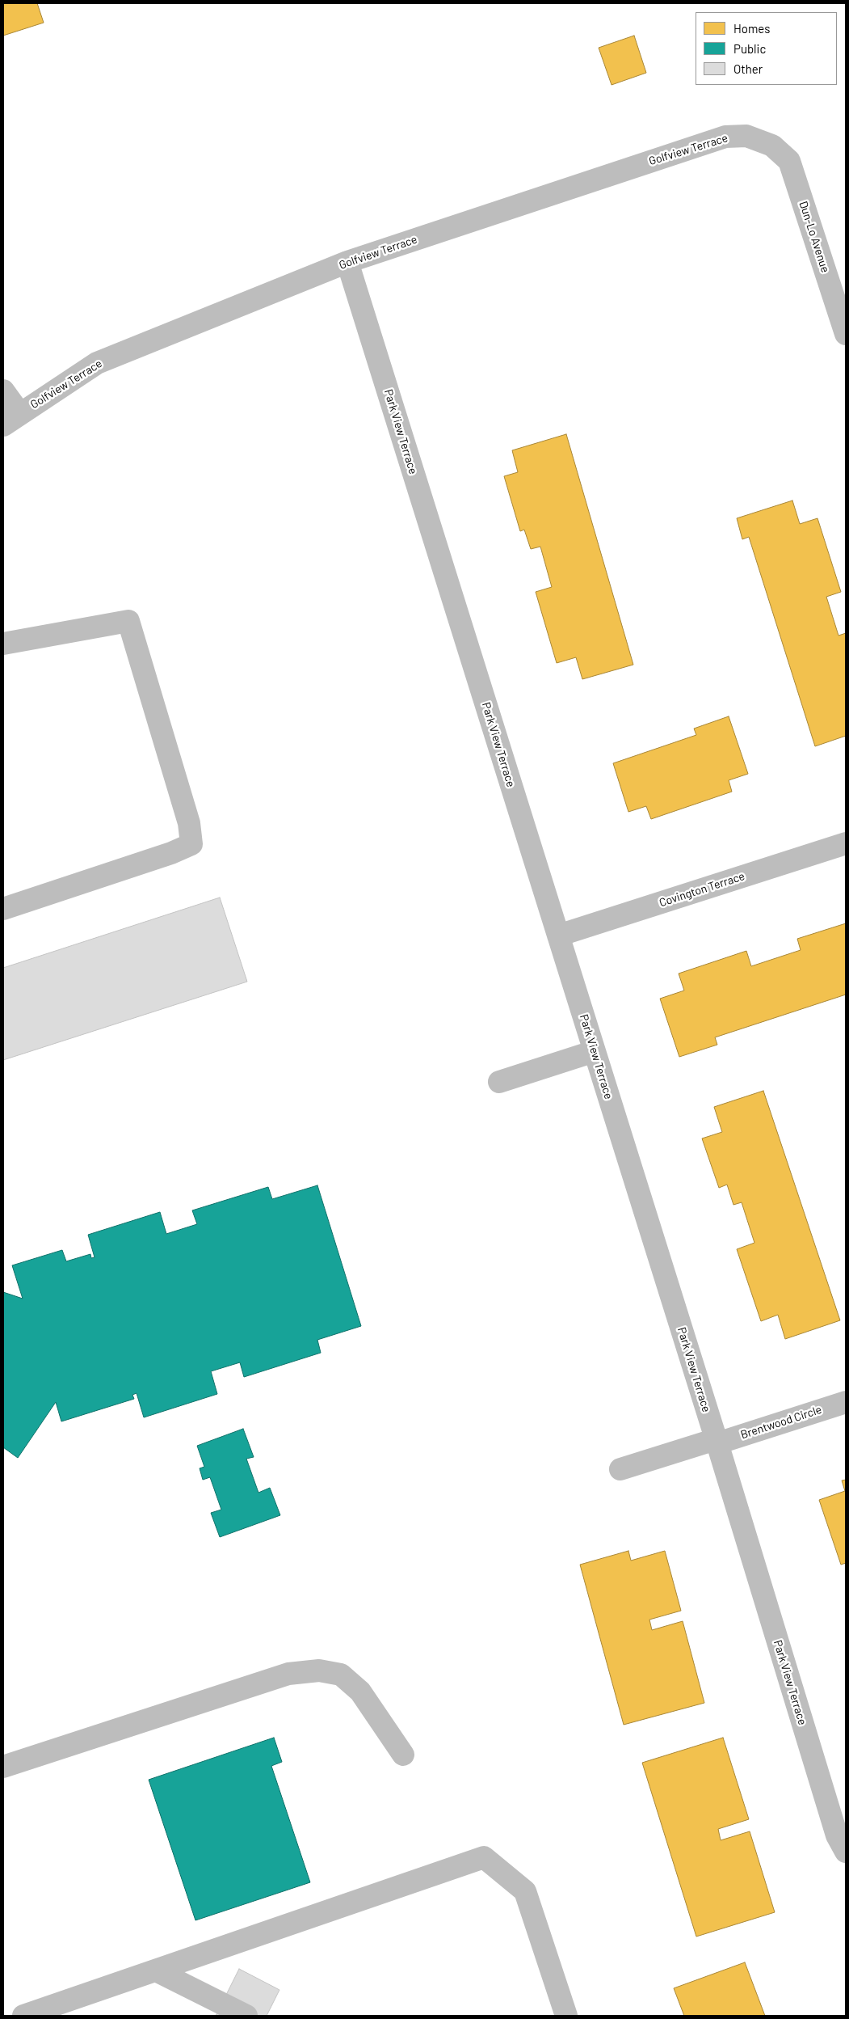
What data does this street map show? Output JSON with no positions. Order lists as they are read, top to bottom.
{
  "streets": {
    "street": [
      "Golfview Terrace",
      "Dun-Lo Avenue",
      "Park View Terrace",
      "Covington Terrace",
      "Brentwood Circle"
    ]
  },
  "crossings": [
    ["Golfview Terrace", "Dun-Lo Avenue"],
    ["Golfview Terrace", "Park View Terrace"],
    ["Park View Terrace", "Covington Terrace"],
    ["Park View Terrace", "Brentwood Circle"]
  ],
  "legend": ["Homes", "Public", "Other"]
}
